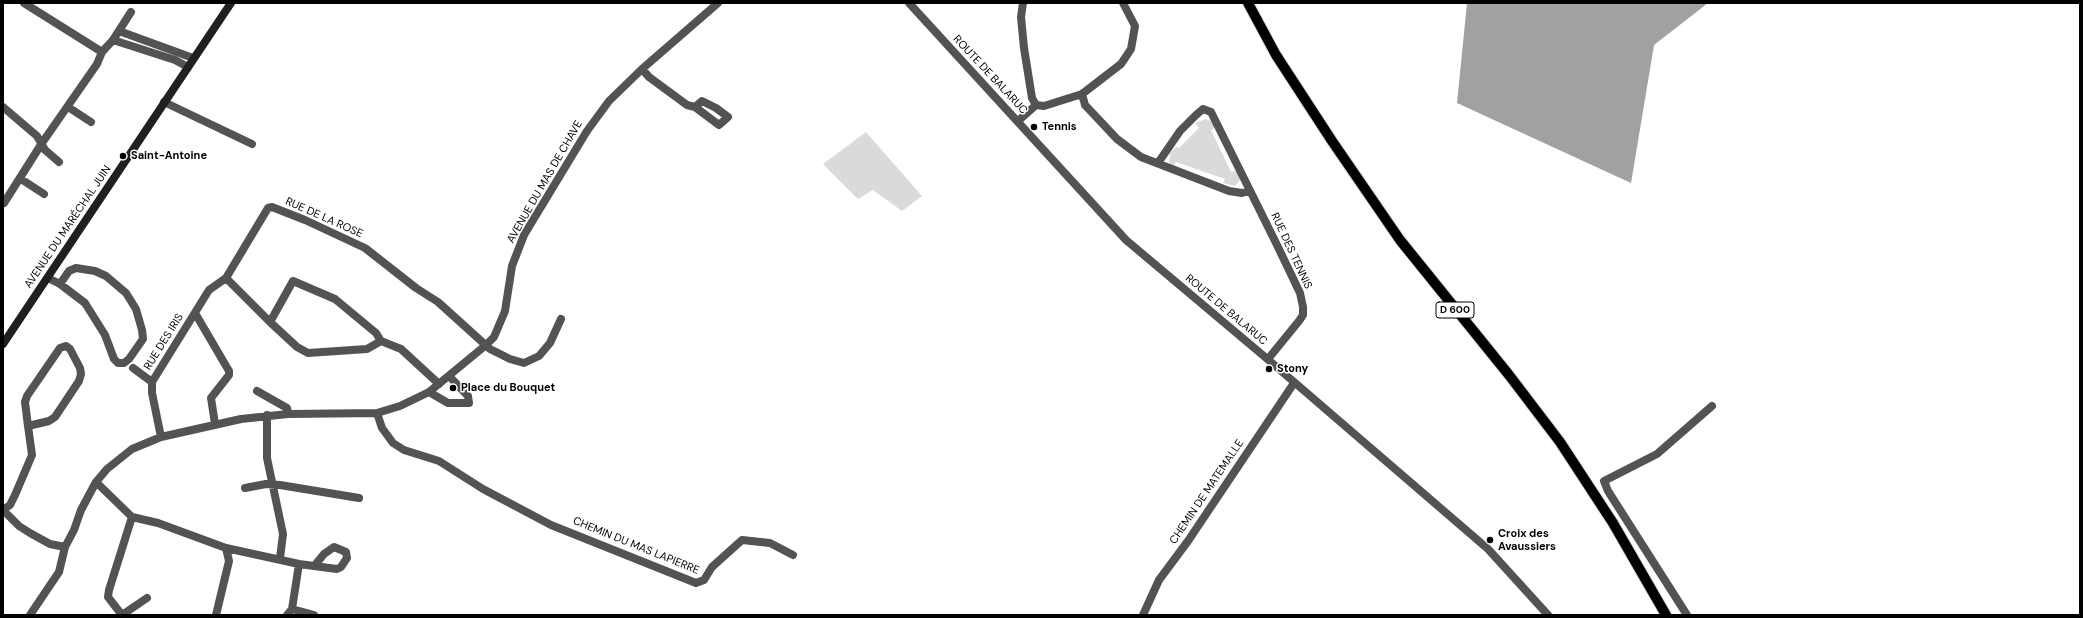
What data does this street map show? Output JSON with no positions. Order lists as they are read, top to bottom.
{
  "streets": {
    "main road": ["AVENUE DU MARÉCHAL JUIN", "D 600"],
    "street": [
      "ROUTE DE BALARUC",
      "AVENUE DU MAS DE CHAVE",
      "RUE DE LA ROSE",
      "RUE DES TENNIS",
      "RUE DES IRIS",
      "CHEMIN DE MATEMALLE",
      "CHEMIN DU MAS LAPIERRE"
    ]
  },
  "crossings": [
    ["ROUTE DE BALARUC", "RUE DES TENNIS"],
    ["ROUTE DE BALARUC", "CHEMIN DE MATEMALLE"],
    ["AVENUE DU MAS DE CHAVE", "RUE DE LA ROSE"],
    ["AVENUE DU MAS DE CHAVE", "RUE DES IRIS"],
    ["AVENUE DU MAS DE CHAVE", "CHEMIN DU MAS LAPIERRE"],
    ["RUE DE LA ROSE", "RUE DES IRIS"]
  ],
  "places": [
    "Tennis",
    "Saint-Antoine",
    "Stony",
    "Place du Bouquet",
    "Croix des Avaussiers"
  ]
}
